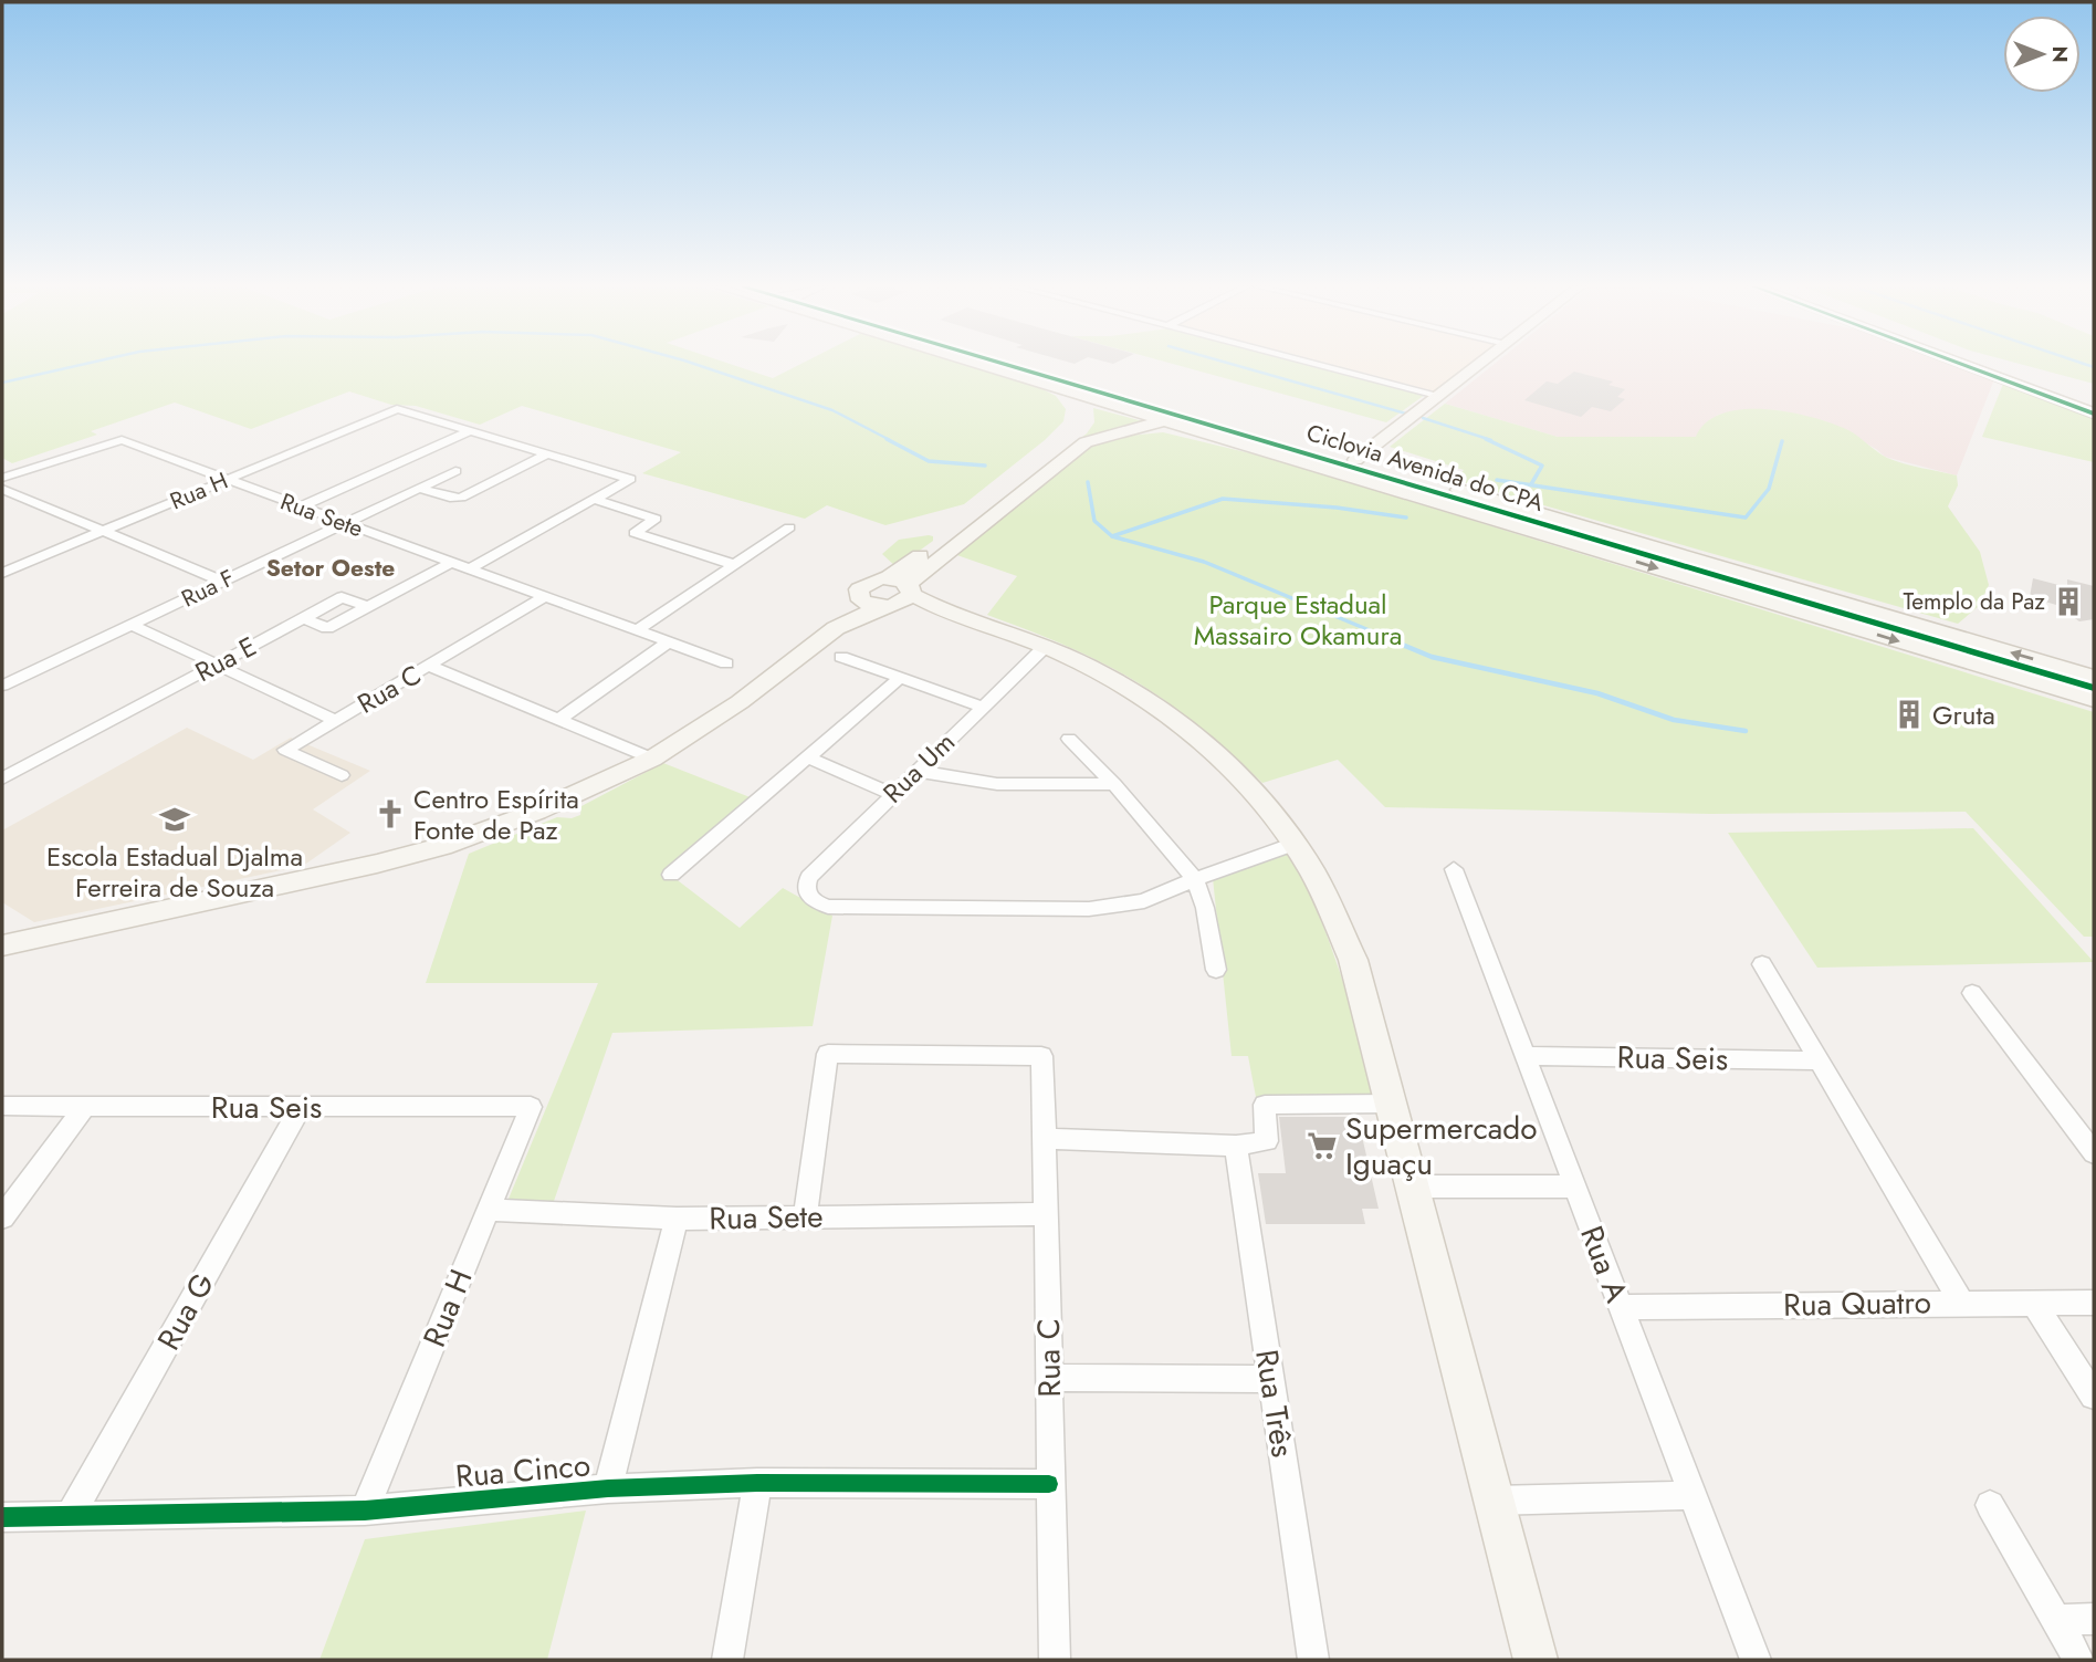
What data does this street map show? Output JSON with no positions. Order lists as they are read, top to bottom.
{
  "streets": {
    "street": [
      "Rua H",
      "Rua Sete",
      "Rua F",
      "Rua E",
      "Rua C",
      "Rua Um",
      "Rua Seis",
      "Rua A",
      "Rua Quatro",
      "Rua G",
      "Rua Três",
      "Rua Cinco"
    ],
    "cycle path": ["Ciclovia Avenida do CPA"]
  },
  "crossings": [
    ["Rua H", "Rua Sete"],
    ["Rua H", "Rua Seis"],
    ["Rua H", "Rua Cinco"],
    ["Rua Sete", "Rua F"],
    ["Rua Sete", "Rua E"],
    ["Rua Sete", "Rua C"],
    ["Rua C", "Rua Cinco"],
    ["Rua Seis", "Rua A"],
    ["Rua Seis", "Rua G"],
    ["Rua A", "Rua Quatro"],
    ["Rua G", "Rua Cinco"]
  ],
  "districts": ["Setor Oeste"],
  "parks": ["Parque Estadual Massairo Okamura"],
  "places": {
    "building": ["Templo da Paz", "Gruta"],
    "church": ["Centro Espírita Fonte de Paz"],
    "school or university": ["Escola Estadual Djalma Ferreira de Souza"],
    "supermarket": ["Supermercado Iguaçu"]
  },
  "north": "right"
}
